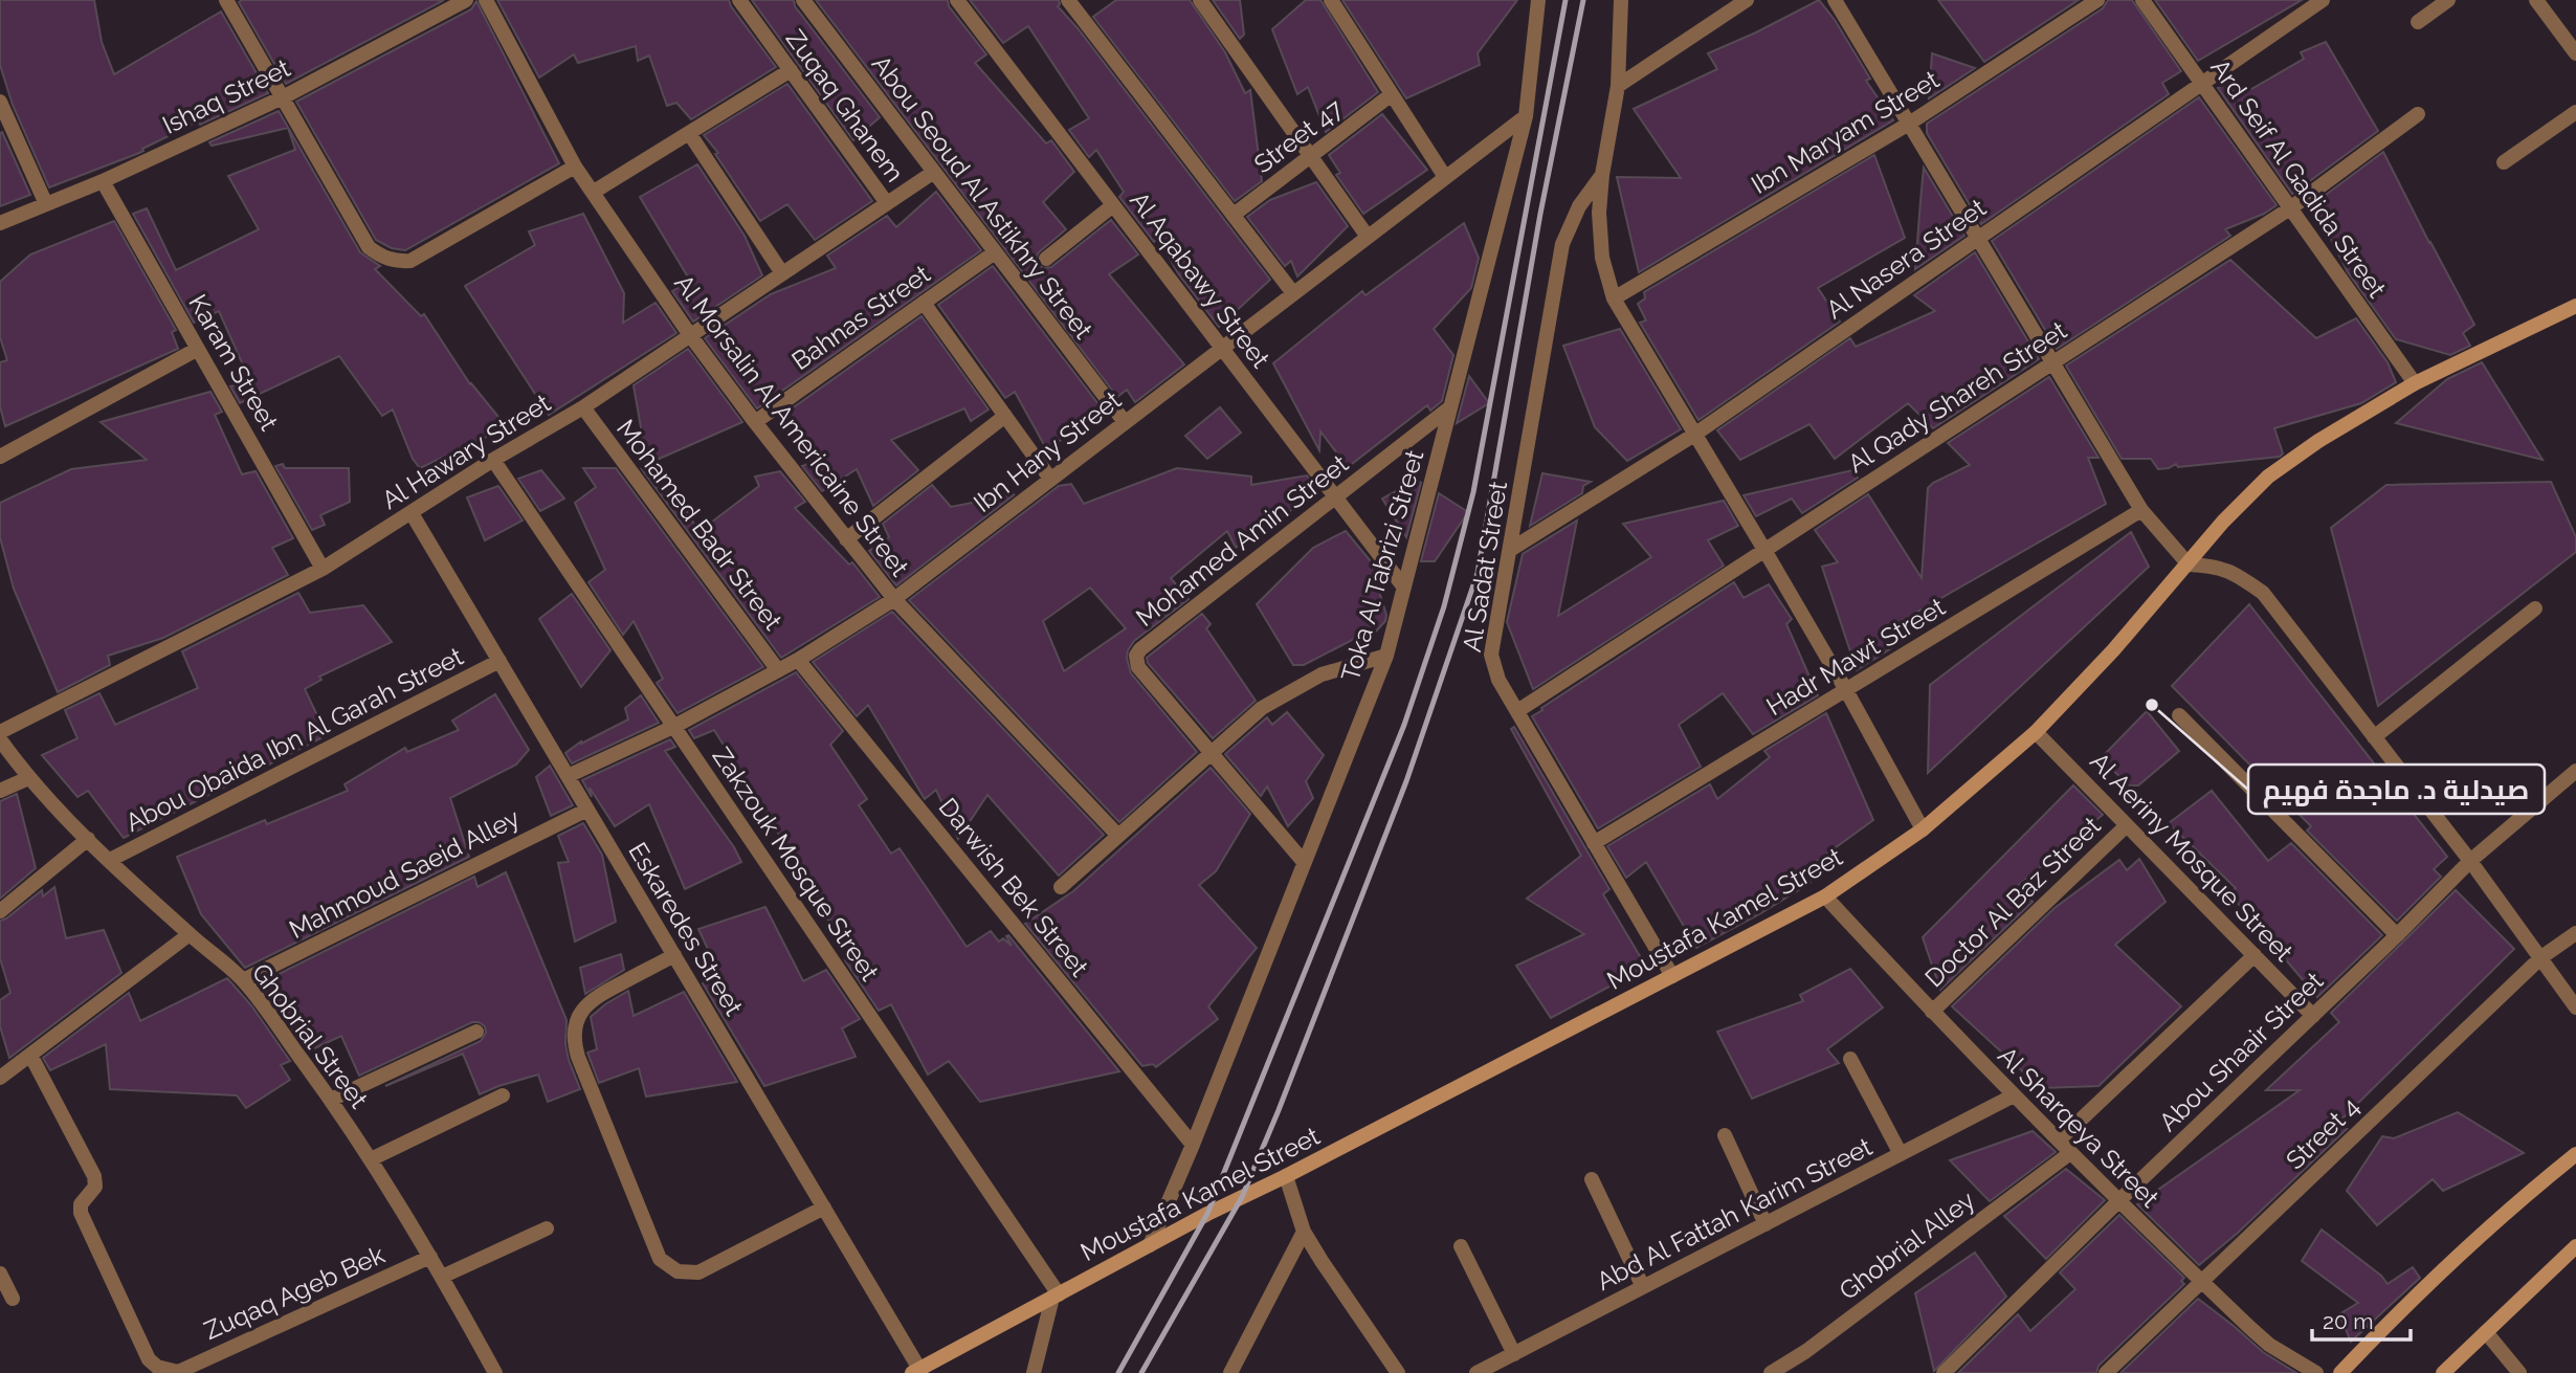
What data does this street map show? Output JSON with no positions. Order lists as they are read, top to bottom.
{
  "streets": {
    "main road": ["Moustafa Kamel Street"],
    "street": [
      "Ishaq Street",
      "Zuqaq Ghanem",
      "Ibn Maryam Street",
      "Street 47",
      "Ard Seif Al Gadida Street",
      "Abou Seoud Al Astikhry Street",
      "Al Nasera Street",
      "Al Aqabawy Street",
      "Bahnas Street",
      "Karam Street",
      "Al Qady Shareh Street",
      "Al Morsalin Al Americaine Street",
      "Al Hawary Street",
      "Ibn Hany Street",
      "Mohamed Badr Street",
      "Mohamed Amin Street",
      "Toka Al Tabrizi Street",
      "Al Sadat Street",
      "Hadr Mawt Street",
      "Abou Obaida Ibn Al Garah Street",
      "Al Aeriny Mosque Street",
      "Zakzouk Mosque Street",
      "Mahmoud Saeid Alley",
      "Darwish Bek Street",
      "Doctor Al Baz Street",
      "Eskaredes Street",
      "Ghobrial Street",
      "Abou Shaair Street",
      "Al Sharqeya Street",
      "Street 4",
      "Abd Al Fattah Karim Street",
      "Ghobrial Alley",
      "Zuqaq Ageb Bek"
    ]
  },
  "crossings": [
    ["Ishaq Street", "Karam Street"],
    ["Zuqaq Ghanem", "Al Hawary Street"],
    ["Ard Seif Al Gadida Street", "Al Nasera Street"],
    ["Ard Seif Al Gadida Street", "Al Qady Shareh Street"],
    ["Ard Seif Al Gadida Street", "Moustafa Kamel Street"],
    ["Abou Seoud Al Astikhry Street", "Bahnas Street"],
    ["Abou Seoud Al Astikhry Street", "Al Hawary Street"],
    ["Abou Seoud Al Astikhry Street", "Ibn Hany Street"],
    ["Al Nasera Street", "Al Sadat Street"],
    ["Al Aqabawy Street", "Ibn Hany Street"],
    ["Al Aqabawy Street", "Mohamed Amin Street"],
    ["Al Aqabawy Street", "Toka Al Tabrizi Street"],
    ["Bahnas Street", "Al Morsalin Al Americaine Street"],
    ["Karam Street", "Al Hawary Street"],
    ["Al Qady Shareh Street", "Al Sadat Street"],
    ["Al Morsalin Al Americaine Street", "Al Hawary Street"],
    ["Al Morsalin Al Americaine Street", "Ibn Hany Street"],
    ["Al Hawary Street", "Mohamed Badr Street"],
    ["Al Hawary Street", "Zakzouk Mosque Street"],
    ["Al Hawary Street", "Eskaredes Street"],
    ["Ibn Hany Street", "Mohamed Badr Street"],
    ["Ibn Hany Street", "Toka Al Tabrizi Street"],
    ["Ibn Hany Street", "Zakzouk Mosque Street"],
    ["Ibn Hany Street", "Darwish Bek Street"],
    ["Ibn Hany Street", "Eskaredes Street"],
    ["Mohamed Amin Street", "Toka Al Tabrizi Street"],
    ["Toka Al Tabrizi Street", "Darwish Bek Street"],
    ["Toka Al Tabrizi Street", "Moustafa Kamel Street"],
    ["Al Sadat Street", "Hadr Mawt Street"],
    ["Al Sadat Street", "Moustafa Kamel Street"],
    ["Abou Obaida Ibn Al Garah Street", "Eskaredes Street"],
    ["Abou Obaida Ibn Al Garah Street", "Ghobrial Street"],
    ["Al Aeriny Mosque Street", "Doctor Al Baz Street"],
    ["Al Aeriny Mosque Street", "Moustafa Kamel Street"],
    ["Al Aeriny Mosque Street", "Abou Shaair Street"],
    ["Zakzouk Mosque Street", "Moustafa Kamel Street"],
    ["Mahmoud Saeid Alley", "Eskaredes Street"],
    ["Mahmoud Saeid Alley", "Ghobrial Street"],
    ["Doctor Al Baz Street", "Al Sharqeya Street"],
    ["Moustafa Kamel Street", "Eskaredes Street"],
    ["Moustafa Kamel Street", "Al Sharqeya Street"],
    ["Ghobrial Street", "Zuqaq Ageb Bek"],
    ["Abou Shaair Street", "Al Sharqeya Street"],
    ["Al Sharqeya Street", "Street 4"],
    ["Al Sharqeya Street", "Abd Al Fattah Karim Street"],
    ["Al Sharqeya Street", "Ghobrial Alley"]
  ],
  "places": ["صيدلية د. ماجدة فهيم"],
  "scale_bar": "20 m"
}
